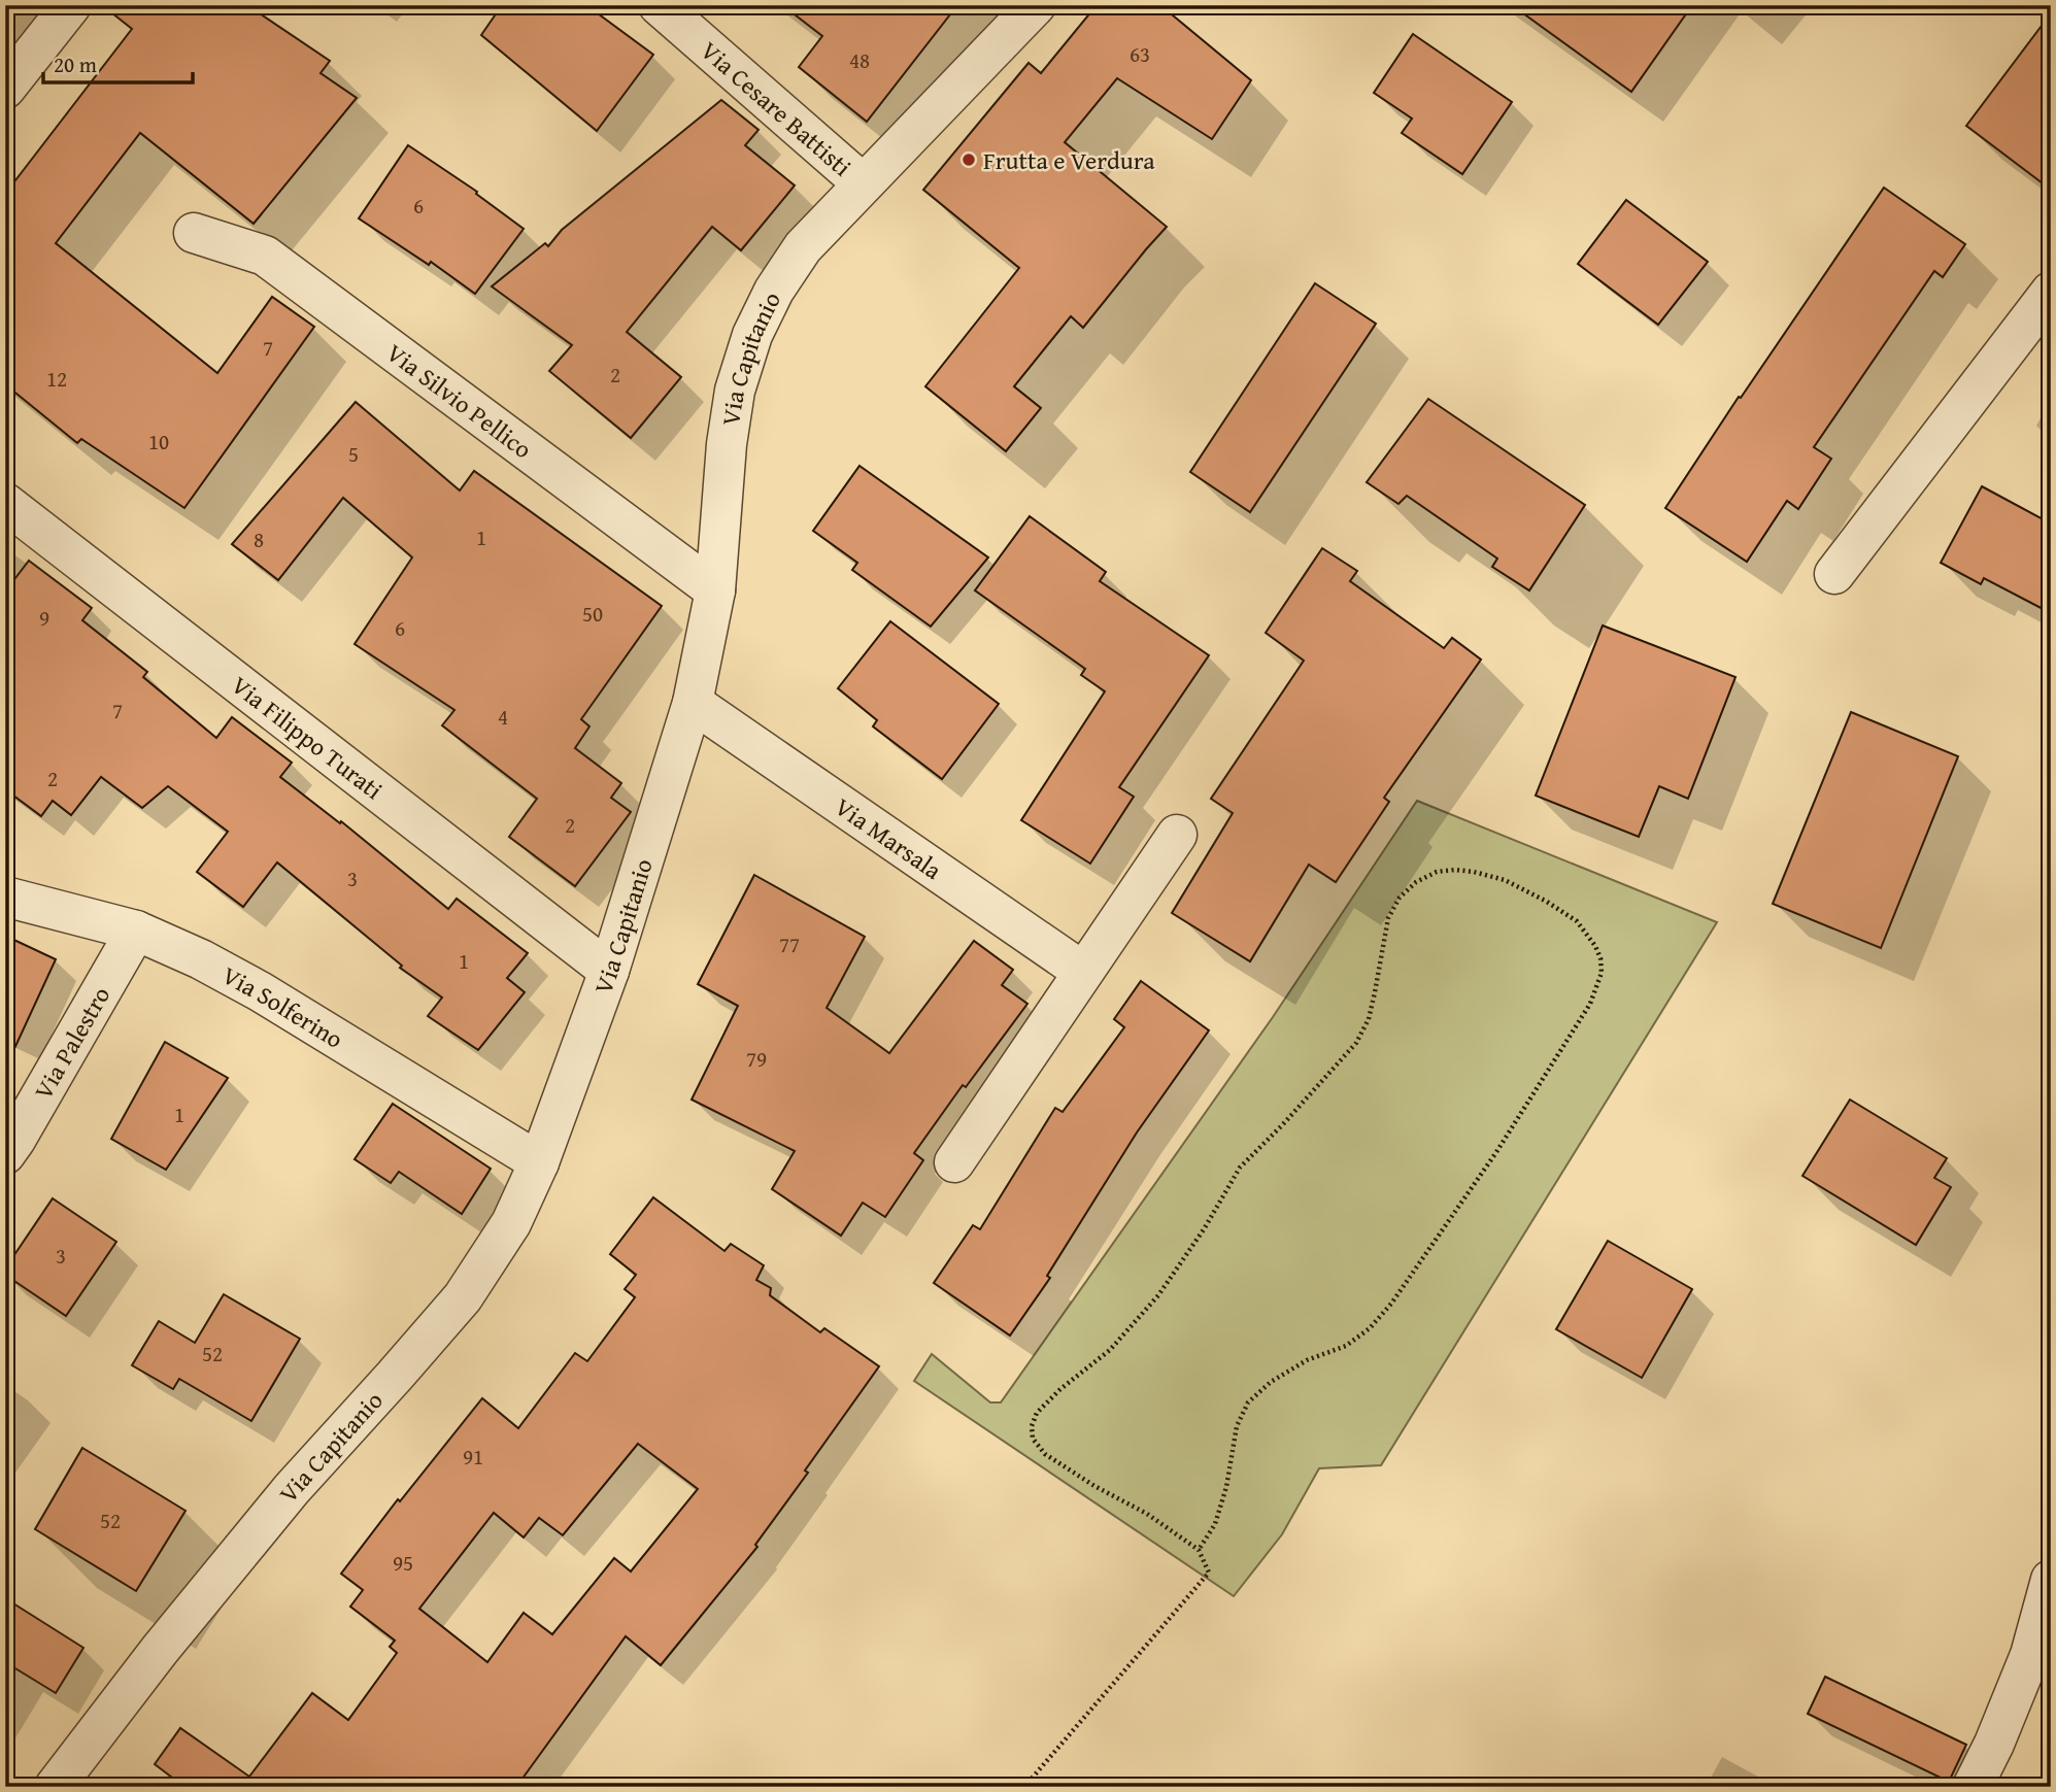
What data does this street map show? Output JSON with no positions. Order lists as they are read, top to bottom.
{
  "streets": {
    "street": [
      "Via Cesare Battisti",
      "Via Capitanio",
      "Via Silvio Pellico",
      "Via Filippo Turati",
      "Via Marsala",
      "Via Solferino",
      "Via Palestro"
    ]
  },
  "crossings": [
    ["Via Cesare Battisti", "Via Capitanio"],
    ["Via Capitanio", "Via Silvio Pellico"],
    ["Via Capitanio", "Via Filippo Turati"],
    ["Via Capitanio", "Via Marsala"],
    ["Via Capitanio", "Via Solferino"],
    ["Via Solferino", "Via Palestro"]
  ],
  "places": ["Frutta e Verdura"],
  "house_numbers": [
    "63",
    "48",
    "6",
    "7",
    "2",
    "12",
    "10",
    "5",
    "1",
    "8",
    "50",
    "9",
    "6",
    "7",
    "4",
    "2",
    "2",
    "3",
    "77",
    "1",
    "79",
    "1",
    "3",
    "52",
    "91",
    "52",
    "95"
  ],
  "scale_bar": "20 m"
}
